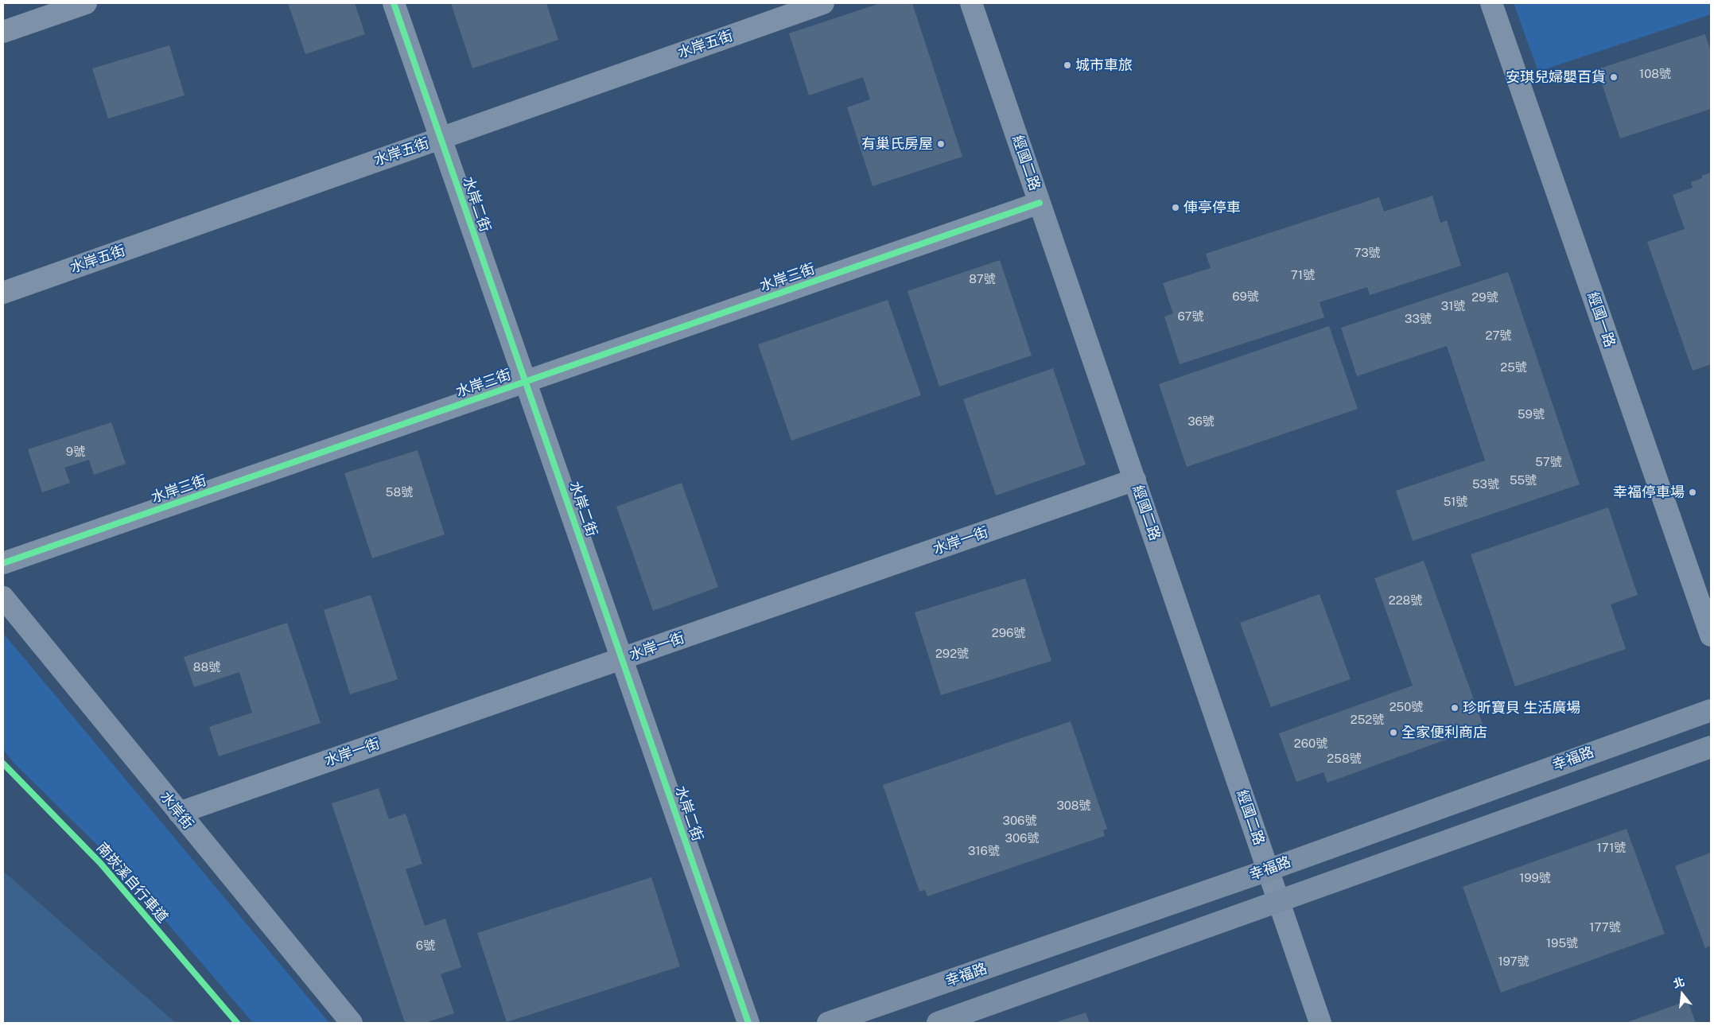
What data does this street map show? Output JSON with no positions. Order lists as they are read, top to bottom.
{
  "streets": {
    "street": [
      "水岸五街",
      "經國二路",
      "水岸二街",
      "水岸三街",
      "經國一路",
      "水岸一街",
      "幸福路",
      "水岸街"
    ],
    "cycle path": ["南崁溪自行車道"]
  },
  "crossings": [
    ["水岸五街", "水岸二街"],
    ["經國二路", "水岸三街"],
    ["經國二路", "水岸一街"],
    ["經國二路", "幸福路"],
    ["水岸二街", "水岸三街"],
    ["水岸二街", "水岸一街"],
    ["水岸一街", "水岸街"]
  ],
  "places": [
    "城市車旅",
    "安琪兒婦嬰百貨",
    "有巢氏房屋",
    "俥亭停車",
    "幸福停車場",
    "珍昕寶貝 生活廣場",
    "全家便利商店"
  ],
  "house_numbers": [
    "108號",
    "73號",
    "71號",
    "87號",
    "69號",
    "29號",
    "31號",
    "67號",
    "33號",
    "27號",
    "25號",
    "59號",
    "36號",
    "9號",
    "57號",
    "55號",
    "53號",
    "58號",
    "51號",
    "228號",
    "296號",
    "292號",
    "88號",
    "250號",
    "252號",
    "260號",
    "258號",
    "308號",
    "306號",
    "306號",
    "171號",
    "316號",
    "199號",
    "177號",
    "195號",
    "6號",
    "197號"
  ],
  "north": "top"
}
